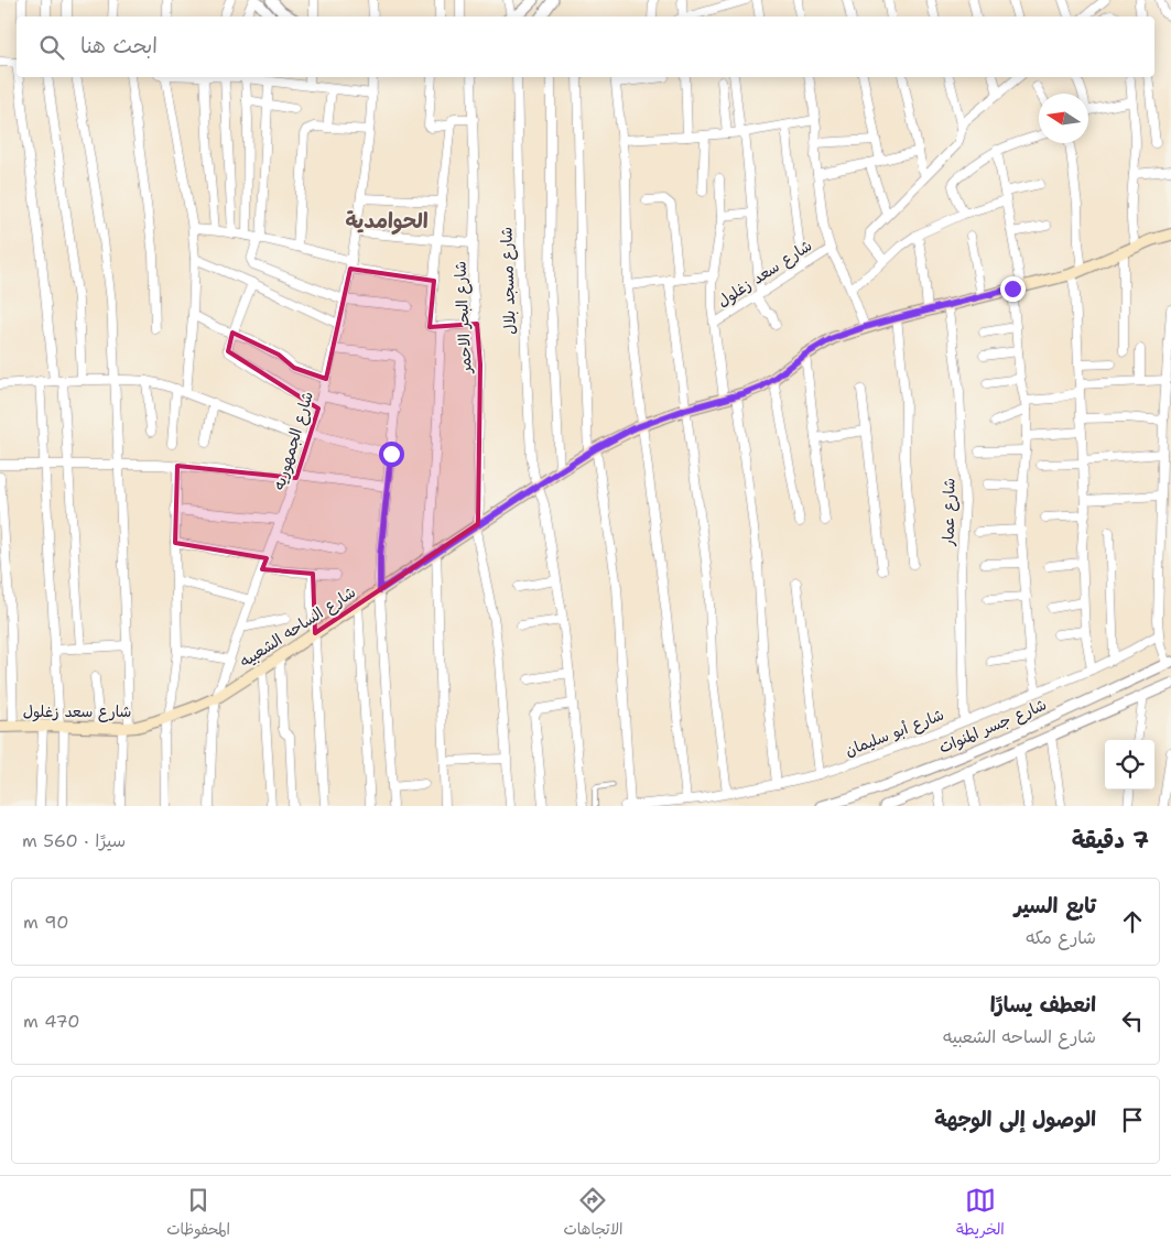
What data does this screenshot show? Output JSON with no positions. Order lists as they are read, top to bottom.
{
  "streets": {
    "main road": ["شارع سعد زغلول", "شارع الساحه الشعبيه"],
    "street": [
      "شارع مسجد بلال",
      "شارع البحر الاحمر",
      "شارع الجمهوريه",
      "شارع عمار",
      "شارع جسر المنوات",
      "شارع أبو سليمان"
    ]
  },
  "crossings": [
    ["شارع سعد زغلول", "شارع الجمهوريه"],
    ["شارع سعد زغلول", "شارع الساحه الشعبيه"],
    ["شارع مسجد بلال", "شارع الساحه الشعبيه"],
    ["شارع البحر الاحمر", "شارع الساحه الشعبيه"],
    ["شارع الجمهوريه", "شارع الساحه الشعبيه"],
    ["شارع عمار", "شارع الساحه الشعبيه"],
    ["شارع عمار", "شارع أبو سليمان"]
  ],
  "districts": ["الحوامدية"],
  "north": "left",
  "page": {
    "search": "ابحث هنا",
    "heading": ["7 دقيقة", "سيرًا · 560 m"],
    "list": [
      ["تابع السير", "شارع مكه", "90 m"],
      ["انعطف يسارًا", "شارع الساحه الشعبيه", "470 m"],
      "الوصول إلى الوجهة"
    ],
    "nav": ["الخريطة", "الاتجاهات", "المحفوظات"]
  }
}
